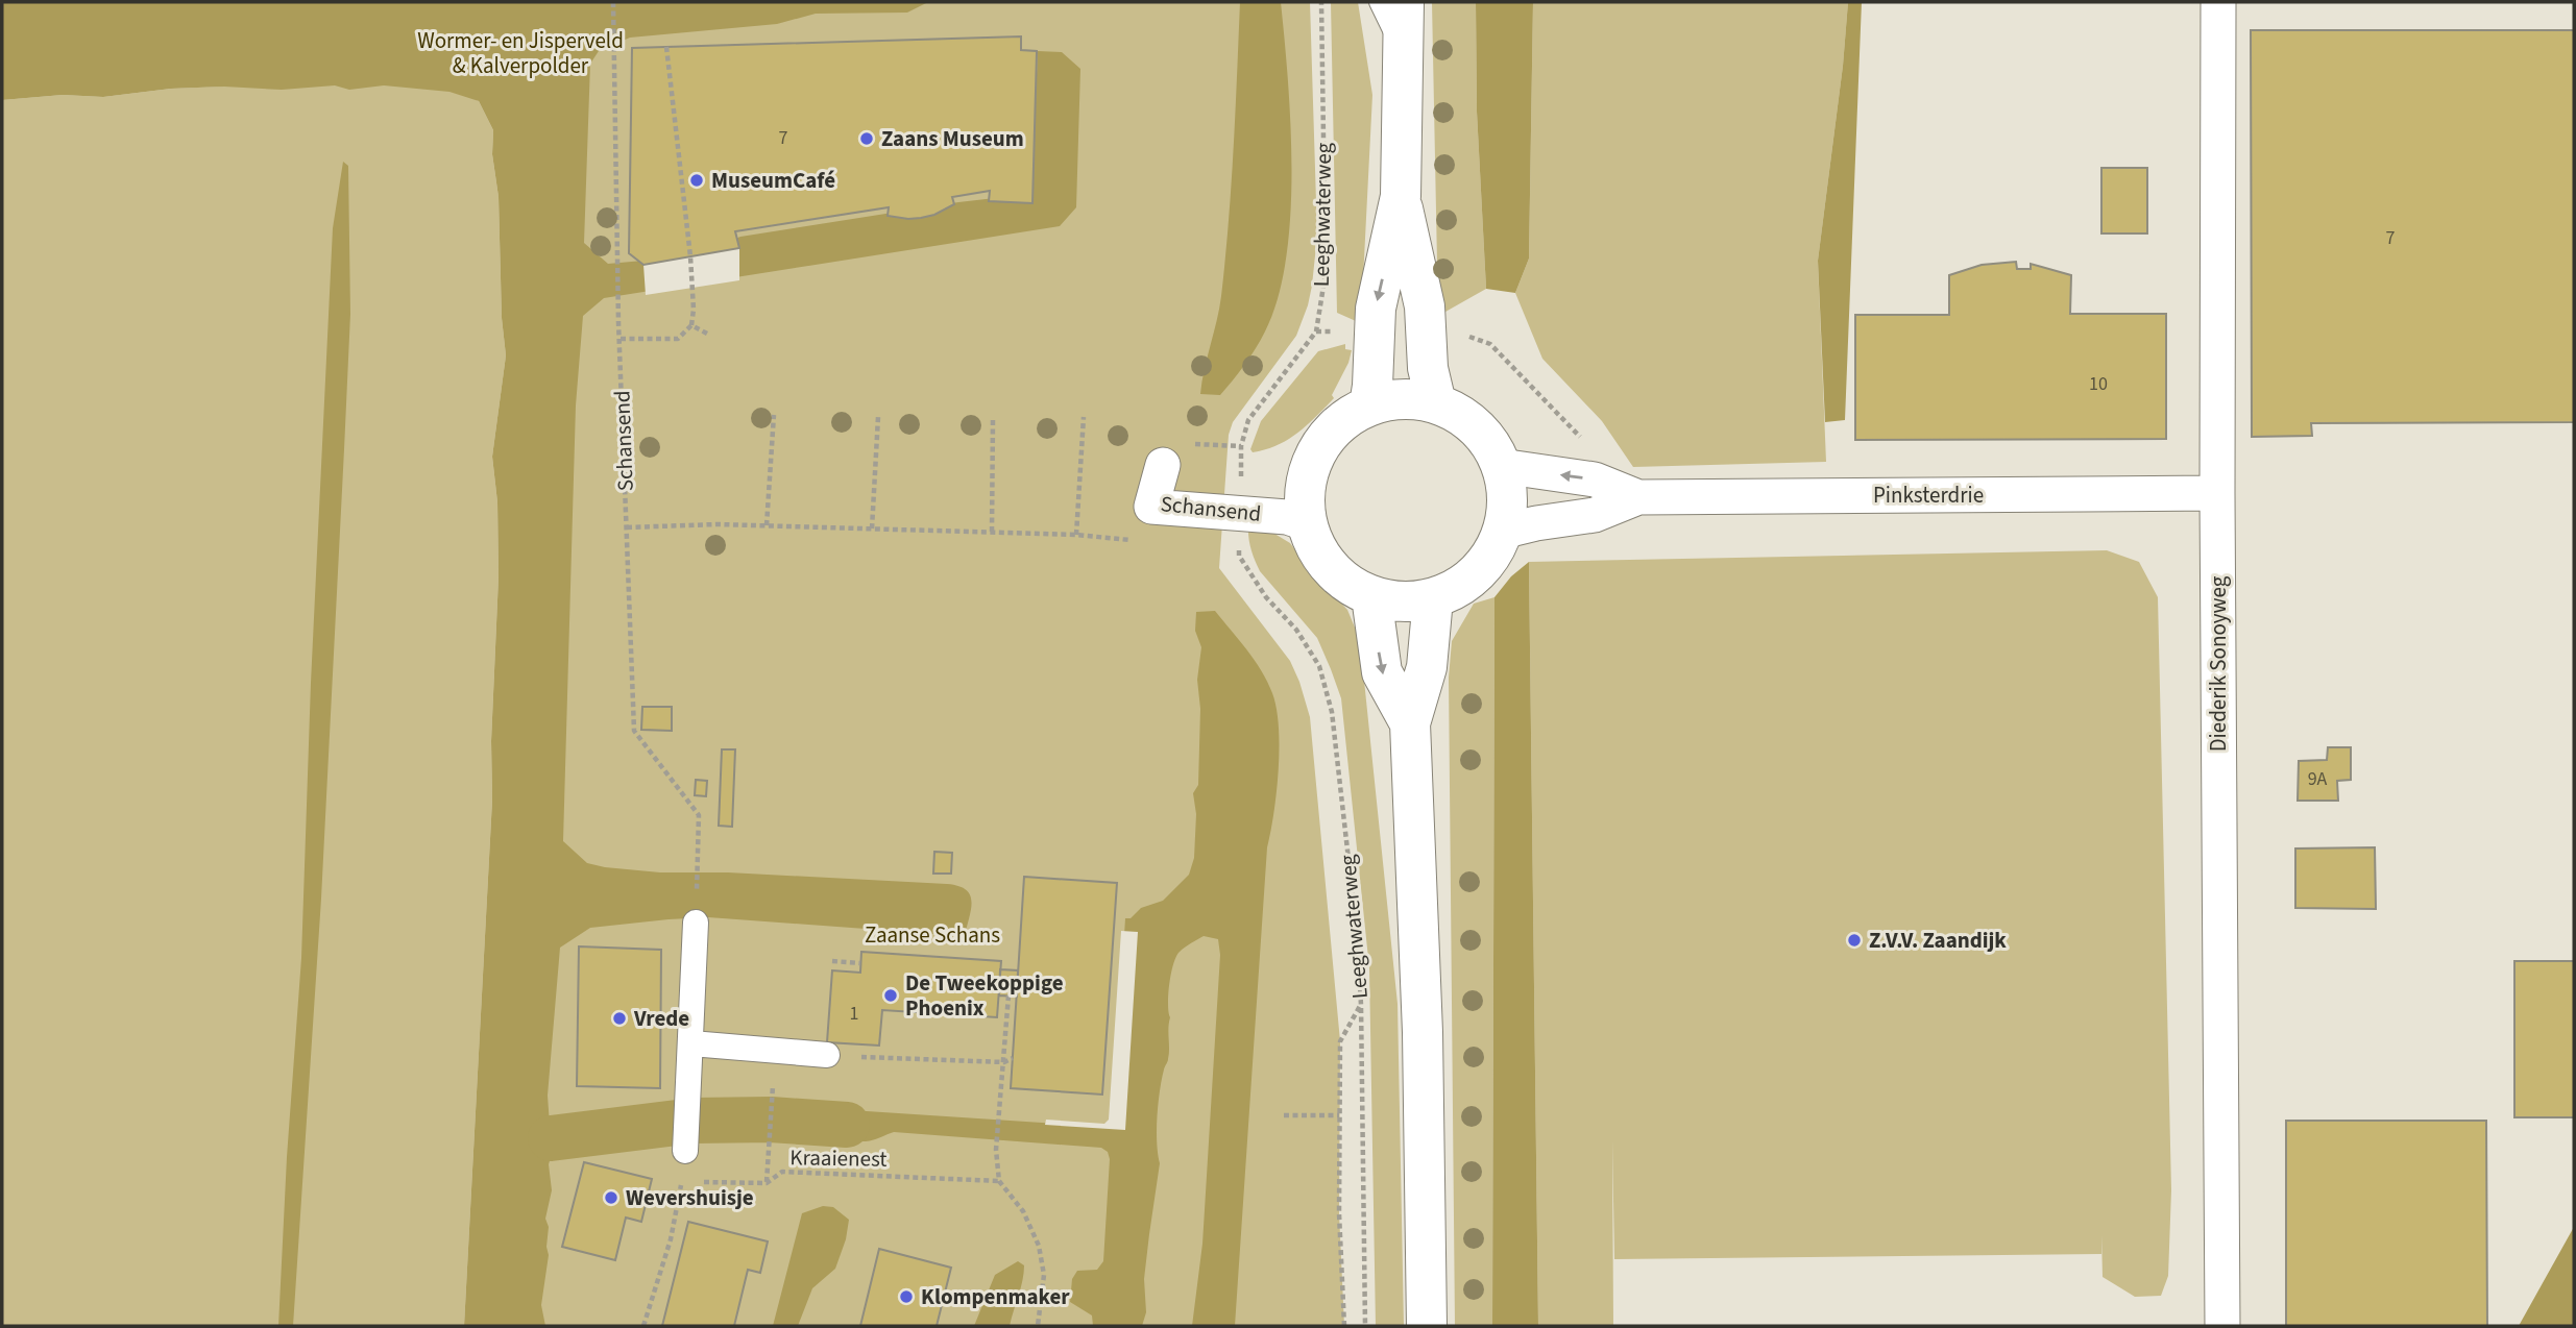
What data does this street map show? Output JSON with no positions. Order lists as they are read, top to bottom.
{
  "streets": {
    "street": ["Schansend", "Pinksterdrie", "Diederik Sonoyweg"],
    "path": ["Leeghwaterweg", "Kraaienest"]
  },
  "crossings": [
    ["Schansend", "Pinksterdrie"],
    ["Pinksterdrie", "Diederik Sonoyweg"]
  ],
  "parks": ["Wormer- en Jisperveld & Kalverpolder", "Zaanse Schans"],
  "places": [
    "Zaans Museum",
    "MuseumCafé",
    "Z.V.V. Zaandijk",
    "De Tweekoppige Phoenix",
    "Vrede",
    "Wevershuisje",
    "Klompenmaker"
  ],
  "house_numbers": [
    "7",
    "7",
    "10",
    "9A",
    "1"
  ]
}
